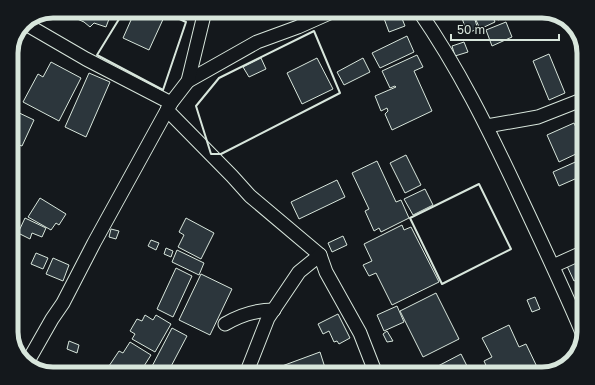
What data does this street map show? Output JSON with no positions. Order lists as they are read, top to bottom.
{
  "scale_bar": "50 m"
}
